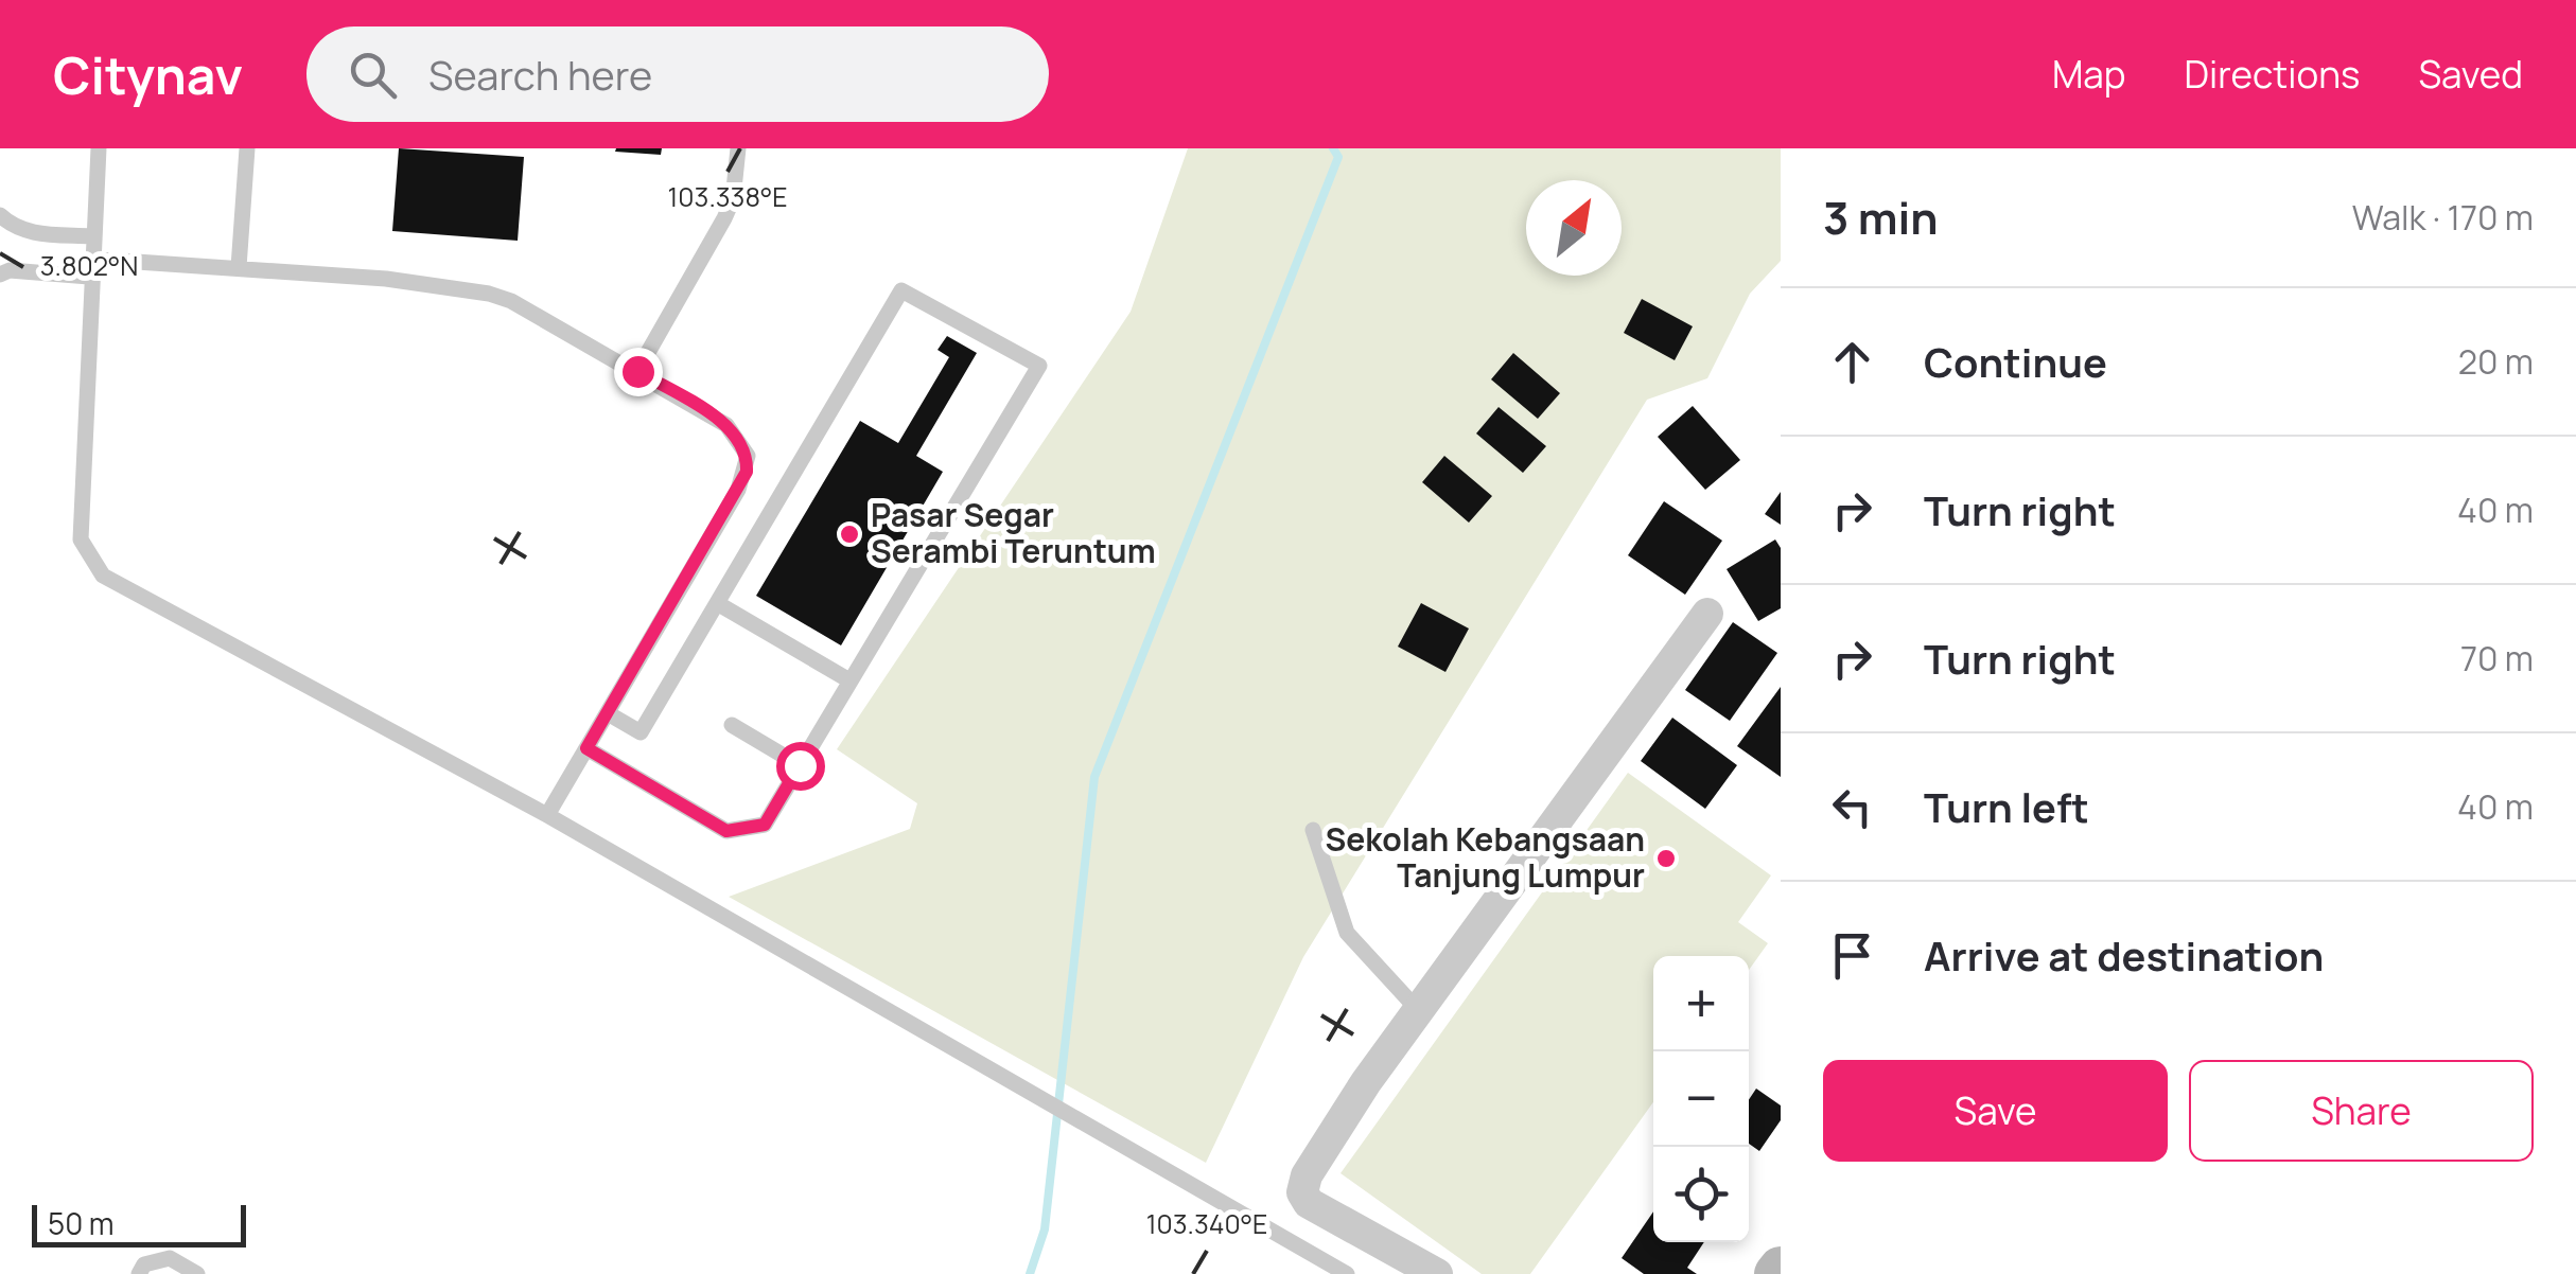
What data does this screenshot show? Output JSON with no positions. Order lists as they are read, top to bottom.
{
  "places": ["Pasar Segar Serambi Teruntum", "Sekolah Kebangsaan Tanjung Lumpur"],
  "scale_bar": "50 m",
  "north": "top right",
  "page": {
    "header": "Citynav",
    "search": "Search here",
    "nav": ["Map", "Directions", "Saved"],
    "heading": ["3 min", "Walk · 170 m"],
    "list": [
      ["Continue", "20 m"],
      ["Turn right", "40 m"],
      ["Turn right", "70 m"],
      ["Turn left", "40 m"],
      "Arrive at destination"
    ],
    "map_buttons": ["+", "−"],
    "buttons": ["Save", "Share"],
    "scale": "50 m"
  },
  "coordinates": ["103.338°E", "3.802°N", "103.340°E"]
}
